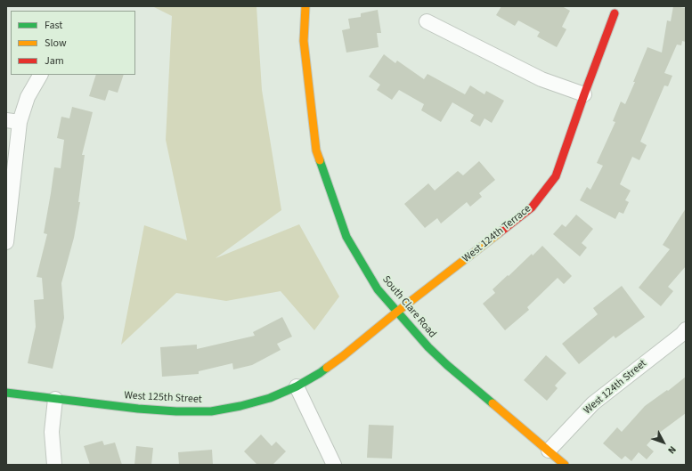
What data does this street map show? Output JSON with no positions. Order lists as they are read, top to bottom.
{
  "streets": {
    "street": [
      "West 124th Terrace",
      "South Clare Road",
      "West 124th Street",
      "West 125th Street"
    ]
  },
  "crossings": [
    ["West 124th Terrace", "South Clare Road"],
    ["West 124th Terrace", "West 125th Street"],
    ["South Clare Road", "West 124th Street"],
    ["South Clare Road", "West 125th Street"]
  ],
  "legend": ["Fast", "Slow", "Jam"],
  "north": "bottom right"
}
